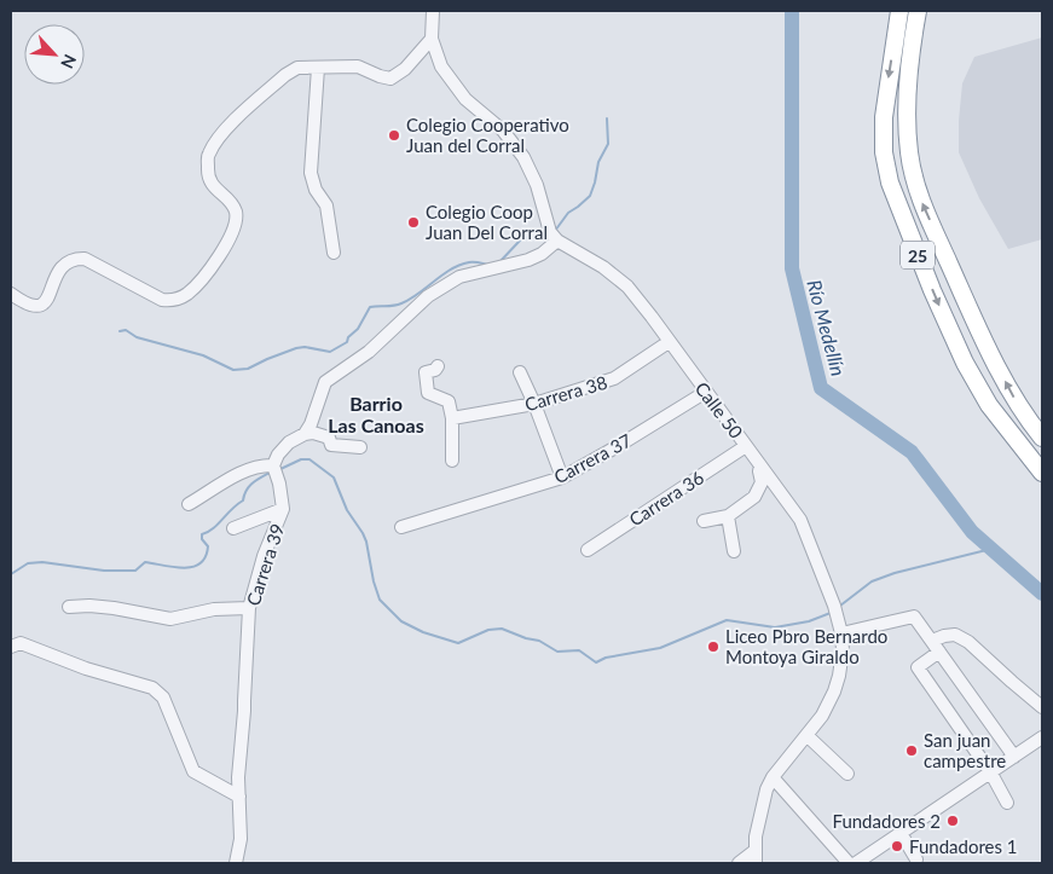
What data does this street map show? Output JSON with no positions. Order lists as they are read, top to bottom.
{
  "streets": {
    "highway": ["25"],
    "street": [
      "Carrera 38",
      "Calle 50",
      "Carrera 37",
      "Carrera 36",
      "Carrera 39"
    ]
  },
  "crossings": [
    ["Carrera 38", "Calle 50"],
    ["Calle 50", "Carrera 37"],
    ["Calle 50", "Carrera 36"]
  ],
  "districts": ["Barrio Las Canoas"],
  "water": ["Río Medellín"],
  "places": [
    "Colegio Cooperativo Juan del Corral",
    "Colegio Coop Juan Del Corral",
    "Liceo Pbro Bernardo Montoya Giraldo",
    "San juan campestre",
    "Fundadores 2",
    "Fundadores 1"
  ],
  "north": "bottom right"
}
